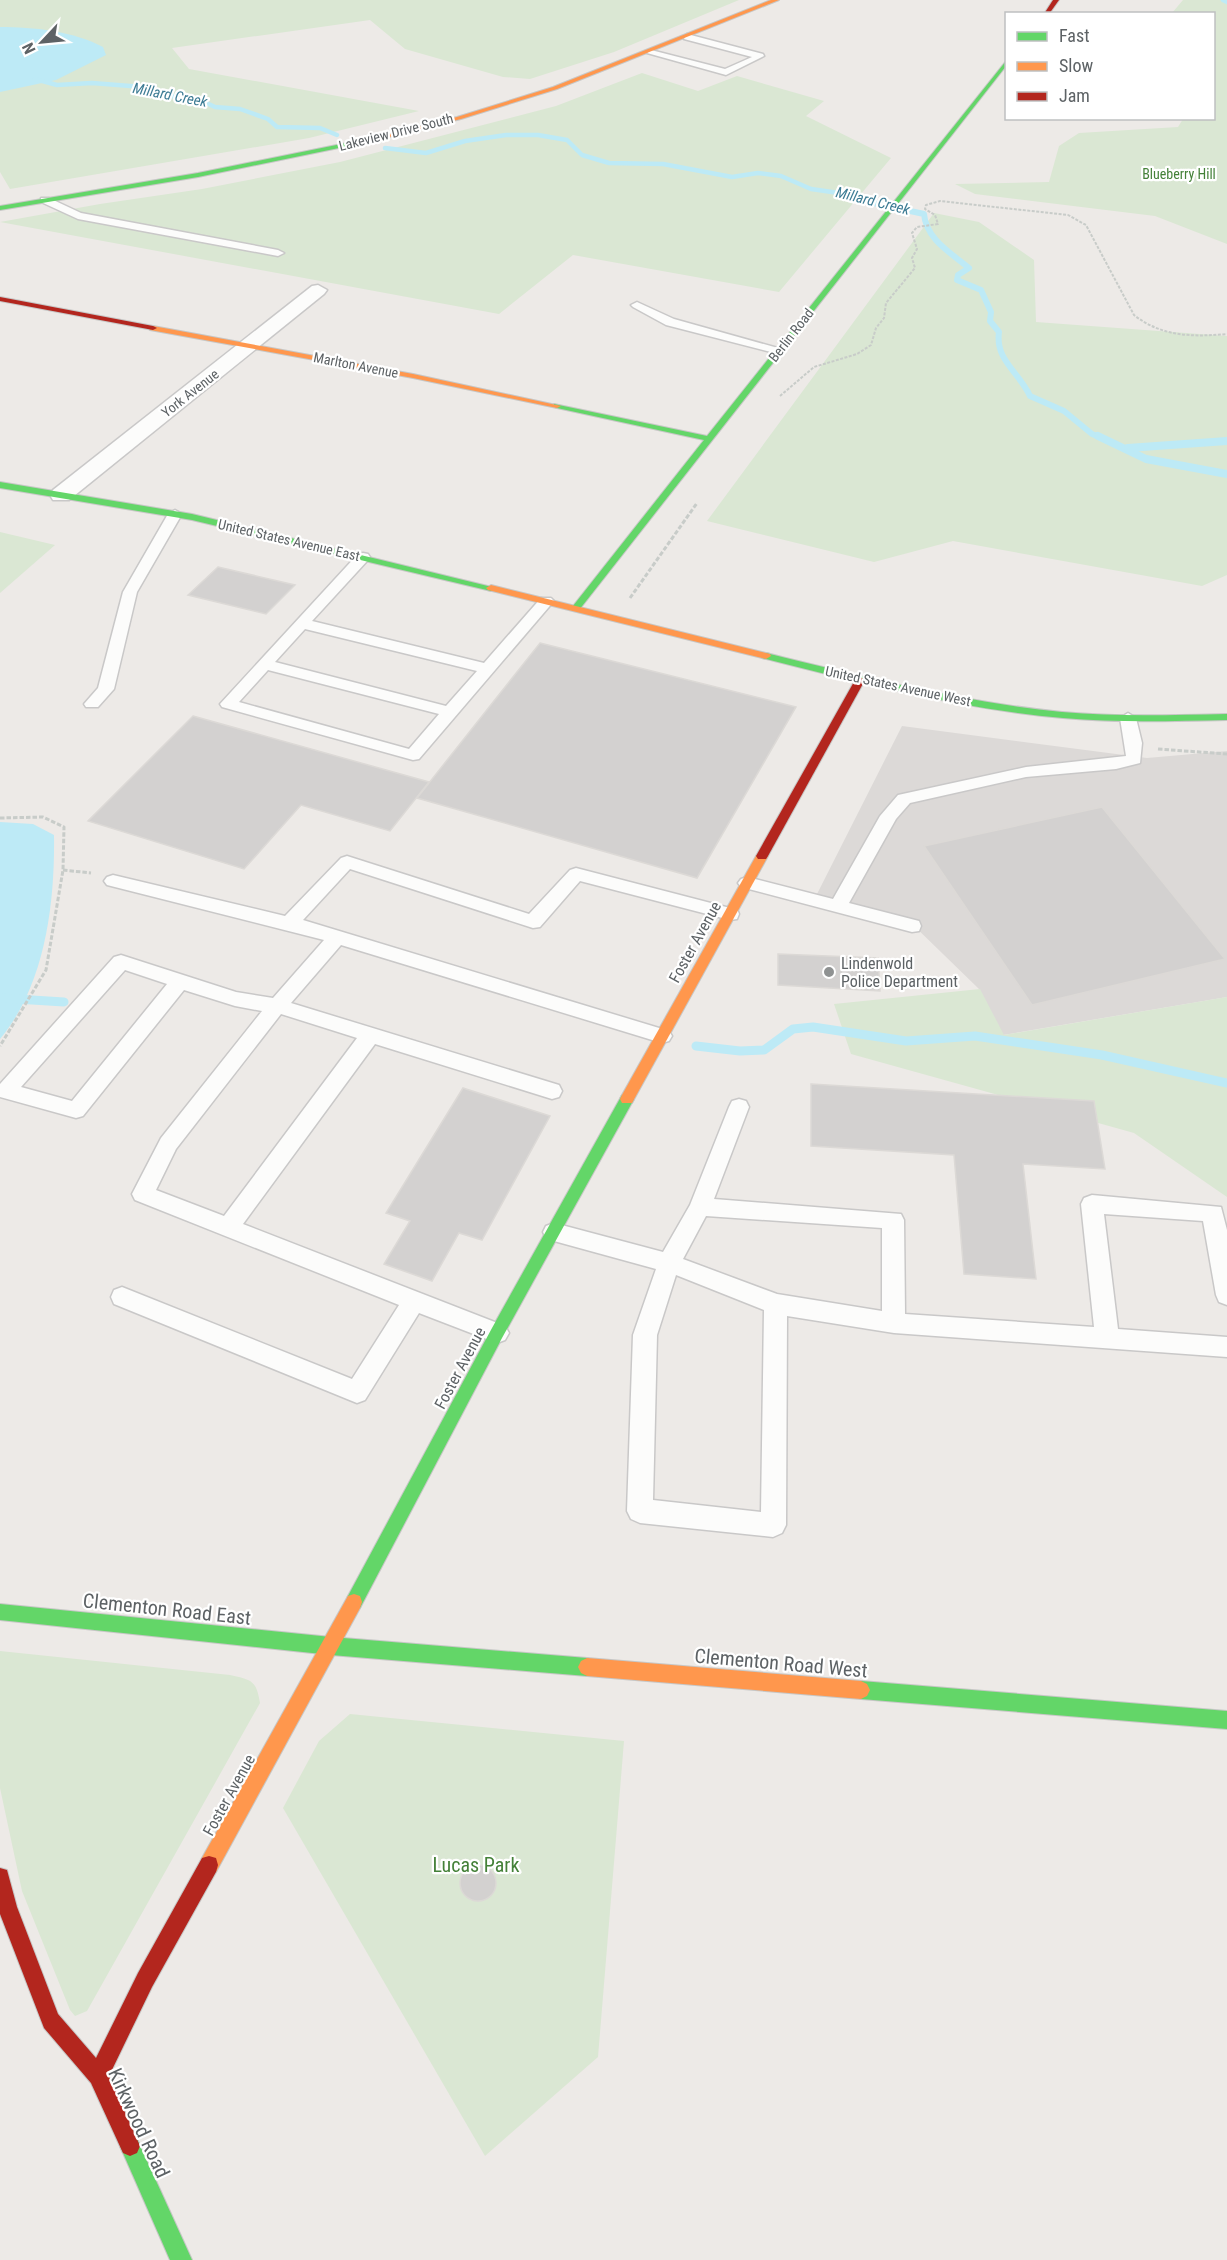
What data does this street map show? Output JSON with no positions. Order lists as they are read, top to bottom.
{
  "streets": {
    "street": [
      "Lakeview Drive South",
      "Berlin Road",
      "Marlton Avenue",
      "York Avenue",
      "United States Avenue East",
      "United States Avenue West",
      "Foster Avenue",
      "Clementon Road East",
      "Clementon Road West",
      "Kirkwood Road"
    ]
  },
  "crossings": [
    ["Berlin Road", "Marlton Avenue"],
    ["Berlin Road", "United States Avenue East"],
    ["Berlin Road", "United States Avenue West"],
    ["Marlton Avenue", "York Avenue"],
    ["York Avenue", "United States Avenue East"],
    ["United States Avenue East", "United States Avenue West"],
    ["United States Avenue West", "Foster Avenue"],
    ["Foster Avenue", "Clementon Road East"],
    ["Foster Avenue", "Clementon Road West"],
    ["Foster Avenue", "Kirkwood Road"],
    ["Clementon Road East", "Clementon Road West"]
  ],
  "water": ["Millard Creek"],
  "parks": ["Blueberry Hill", "Lucas Park"],
  "places": ["Lindenwold Police Department"],
  "legend": ["Fast", "Slow", "Jam"],
  "north": "bottom left"
}
